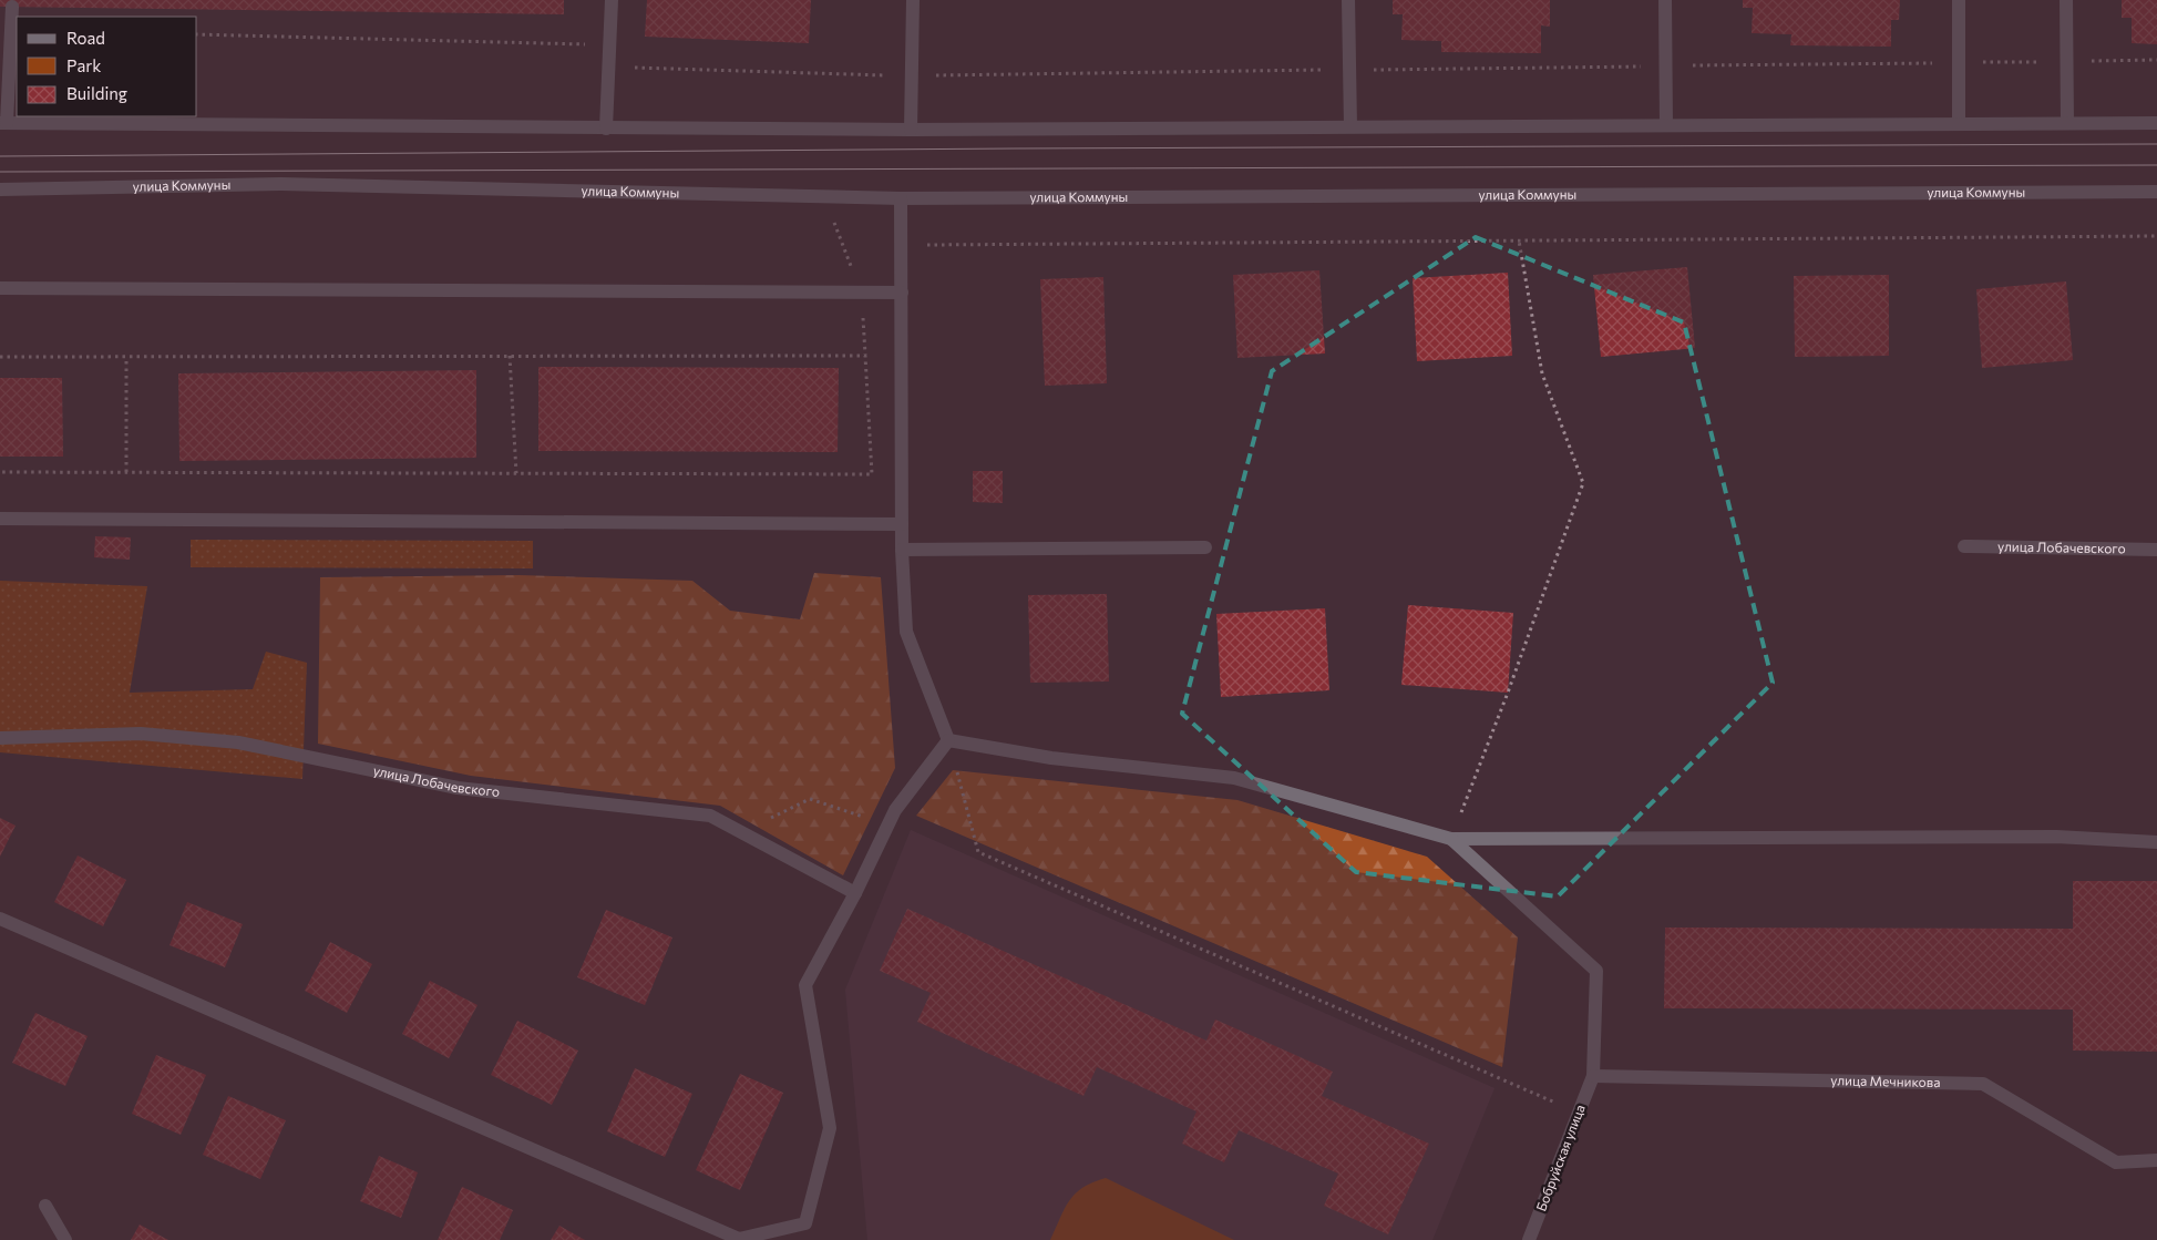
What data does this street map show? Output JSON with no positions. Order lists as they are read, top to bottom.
{
  "streets": {
    "street": [
      "улица Коммуны",
      "улица Лобачевского",
      "улица Мечникова",
      "Бобруйская улица"
    ]
  },
  "crossings": [
    ["улица Мечникова", "Бобруйская улица"]
  ],
  "legend": ["Road", "Park", "Building"]
}
